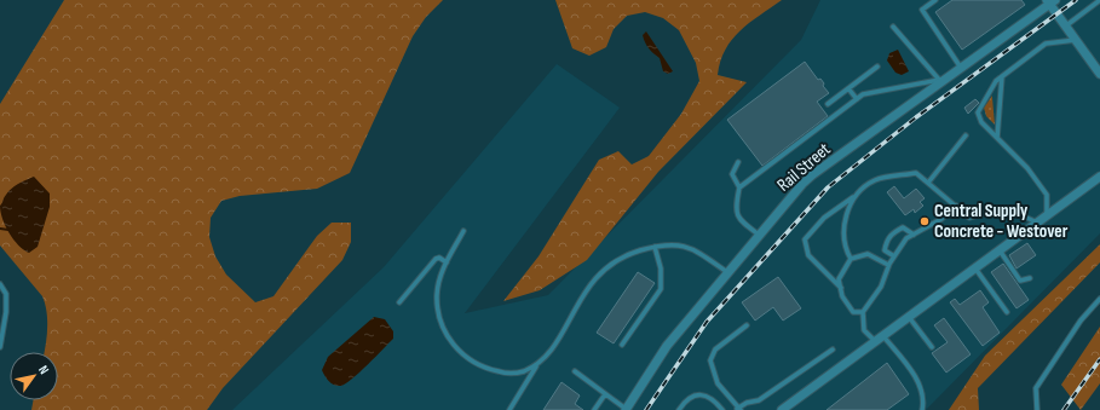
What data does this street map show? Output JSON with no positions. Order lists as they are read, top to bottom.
{
  "streets": {
    "street": ["Rail Street"]
  },
  "places": ["Central Supply Concrete - Westover"],
  "north": "top right"
}
